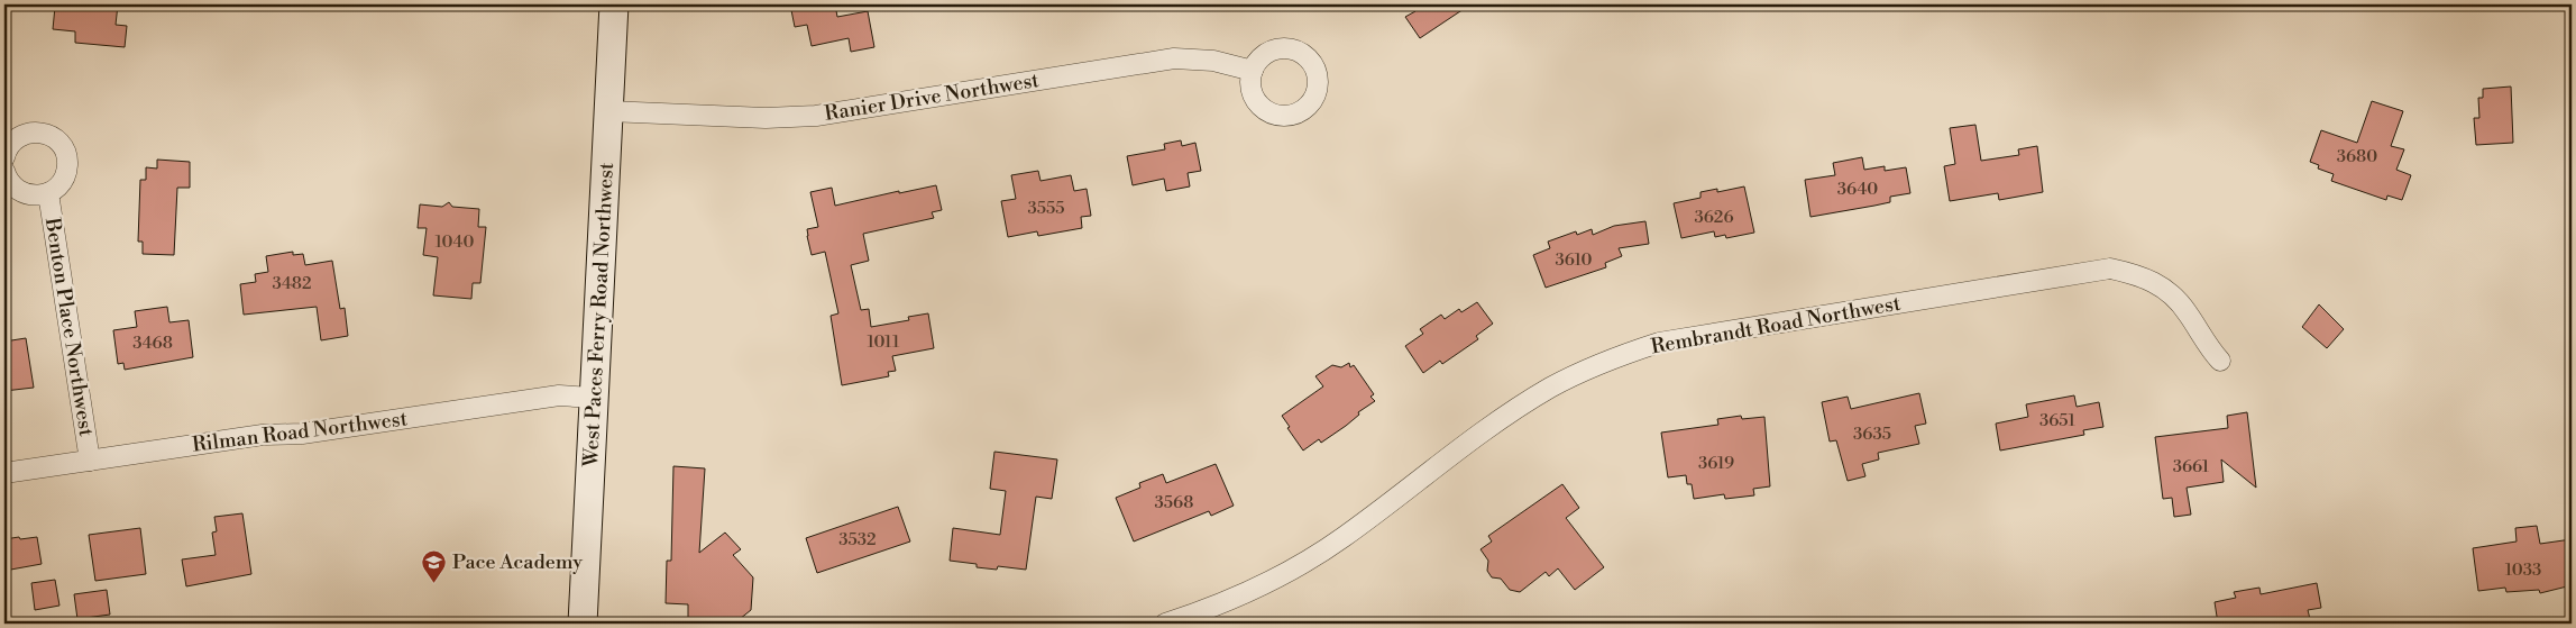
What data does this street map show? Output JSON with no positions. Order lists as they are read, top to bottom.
{
  "streets": {
    "main road": ["West Paces Ferry Road Northwest"],
    "street": [
      "Ranier Drive Northwest",
      "Rembrandt Road Northwest",
      "Benton Place Northwest",
      "Rilman Road Northwest"
    ]
  },
  "crossings": [
    ["Ranier Drive Northwest", "West Paces Ferry Road Northwest"],
    ["West Paces Ferry Road Northwest", "Rilman Road Northwest"],
    ["Benton Place Northwest", "Rilman Road Northwest"]
  ],
  "places": {
    "school or university": ["Pace Academy"]
  },
  "house_numbers": [
    "3680",
    "3640",
    "3555",
    "3626",
    "1040",
    "3610",
    "3482",
    "1011",
    "3468",
    "3651",
    "3635",
    "3619",
    "3661",
    "3568",
    "3532",
    "1033"
  ]
}
